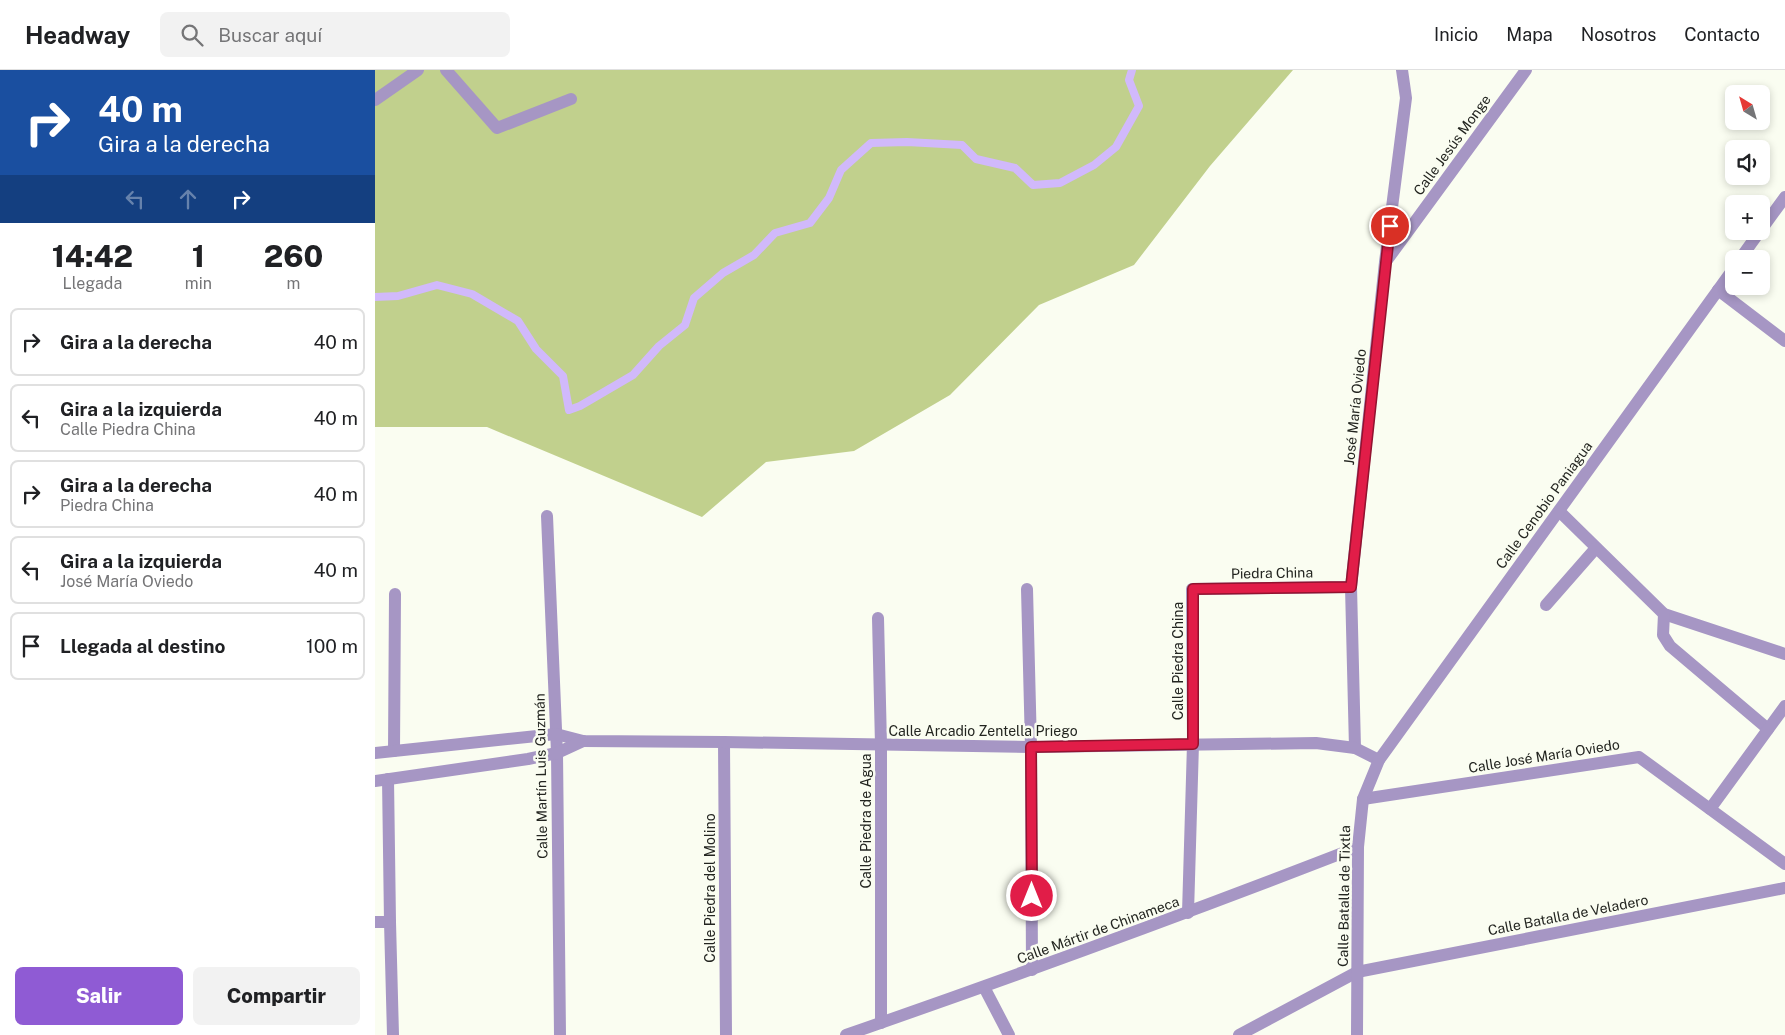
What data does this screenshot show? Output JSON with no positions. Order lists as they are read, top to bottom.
{
  "streets": {
    "street": [
      "Calle Jesús Monge",
      "José María Oviedo",
      "Calle Cenobio Paniagua",
      "Piedra China",
      "Calle Piedra China",
      "Calle Arcadio Zentella Priego",
      "Calle José María Oviedo",
      "Calle Martín Luis Guzmán",
      "Calle Piedra de Agua",
      "Calle Piedra del Molino",
      "Calle Batalla de Tixtla",
      "Calle Batalla de Veladero",
      "Calle Mártir de Chinameca"
    ]
  },
  "crossings": [
    ["Calle Jesús Monge", "José María Oviedo"],
    ["José María Oviedo", "Piedra China"],
    ["José María Oviedo", "Calle Arcadio Zentella Priego"],
    ["Calle Cenobio Paniagua", "Calle Arcadio Zentella Priego"],
    ["Calle Cenobio Paniagua", "Calle Batalla de Tixtla"],
    ["Piedra China", "Calle Piedra China"],
    ["Calle Piedra China", "Calle Arcadio Zentella Priego"],
    ["Calle Piedra China", "Calle Mártir de Chinameca"],
    ["Calle Arcadio Zentella Priego", "Calle Martín Luis Guzmán"],
    ["Calle Arcadio Zentella Priego", "Calle Piedra de Agua"],
    ["Calle Arcadio Zentella Priego", "Calle Piedra del Molino"],
    ["Calle Arcadio Zentella Priego", "Calle Batalla de Tixtla"],
    ["Calle José María Oviedo", "Calle Batalla de Tixtla"],
    ["Calle Piedra de Agua", "Calle Mártir de Chinameca"],
    ["Calle Batalla de Tixtla", "Calle Batalla de Veladero"],
    ["Calle Batalla de Tixtla", "Calle Mártir de Chinameca"]
  ],
  "north": "top left",
  "page": {
    "header": "Headway",
    "search": "Buscar aquí",
    "nav": [
      "Inicio",
      "Mapa",
      "Nosotros",
      "Contacto"
    ],
    "turn": ["40 m", "Gira a la derecha"],
    "map_buttons": ["+", "−"],
    "eta": [
      "14:42",
      "Llegada",
      "1",
      "min",
      "260",
      "m"
    ],
    "list": [
      {
        "name": "Gira a la derecha",
        "value": "40 m"
      },
      {
        "name": "Gira a la izquierda",
        "note": "Calle Piedra China",
        "value": "40 m"
      },
      {
        "name": "Gira a la derecha",
        "note": "Piedra China",
        "value": "40 m"
      },
      {
        "name": "Gira a la izquierda",
        "note": "José María Oviedo",
        "value": "40 m"
      },
      {
        "name": "Llegada al destino",
        "value": "100 m"
      }
    ],
    "buttons": ["Salir", "Compartir"]
  }
}
